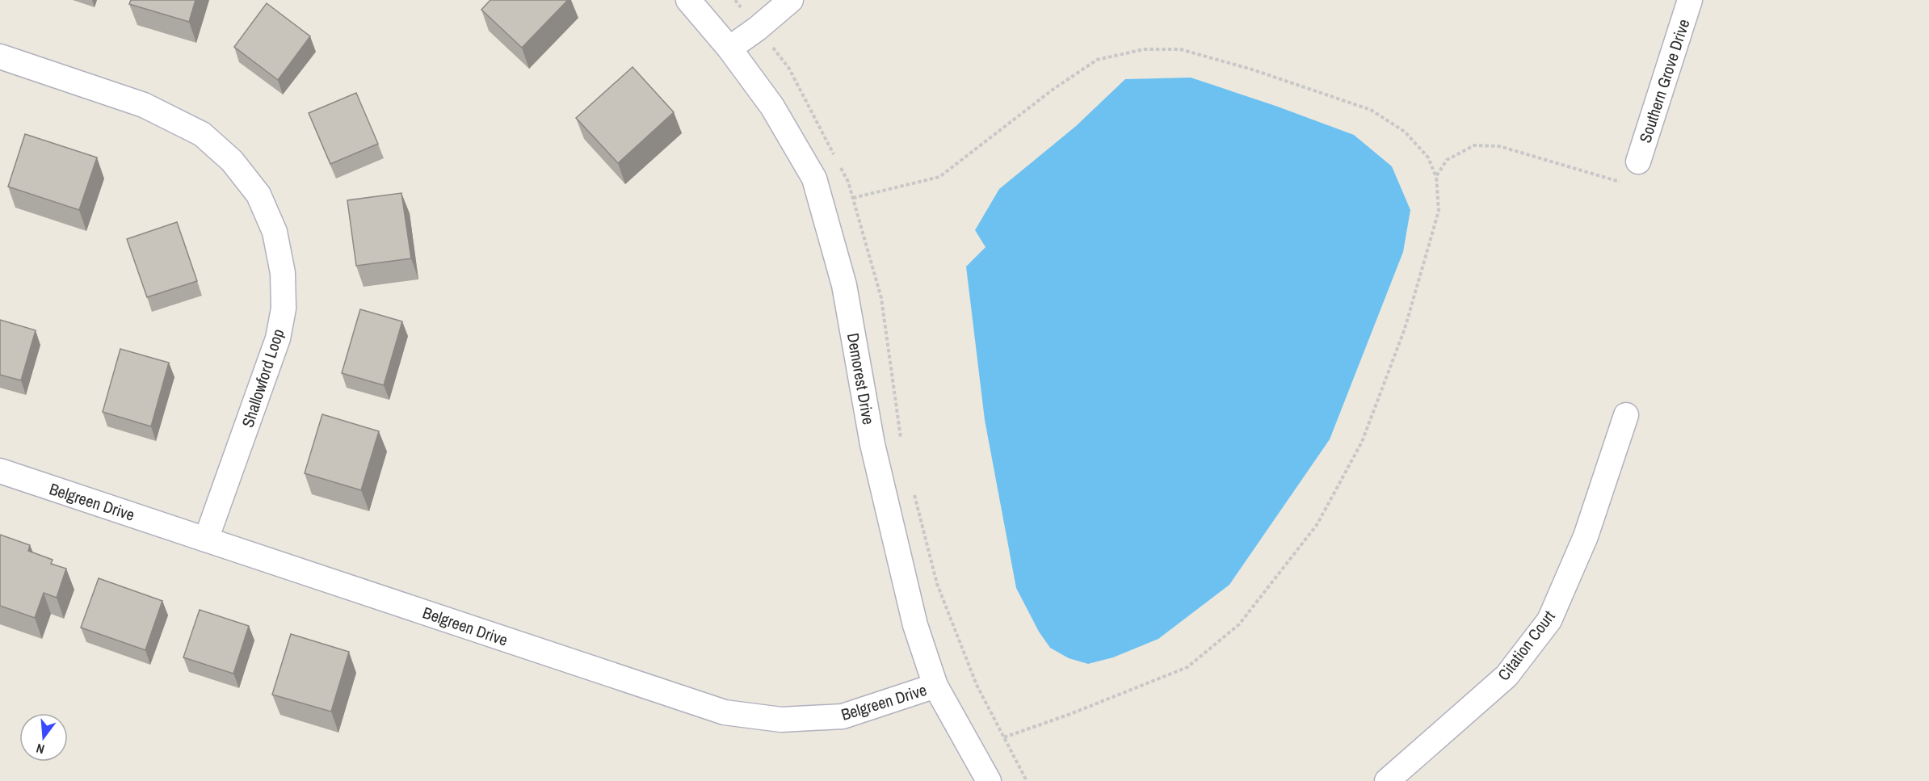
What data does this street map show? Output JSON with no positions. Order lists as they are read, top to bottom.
{
  "streets": {
    "street": [
      "Southern Grove Drive",
      "Shallowford Loop",
      "Demorest Drive",
      "Belgreen Drive",
      "Citation Court"
    ]
  },
  "crossings": [
    ["Shallowford Loop", "Belgreen Drive"],
    ["Demorest Drive", "Belgreen Drive"]
  ],
  "north": "bottom"
}
